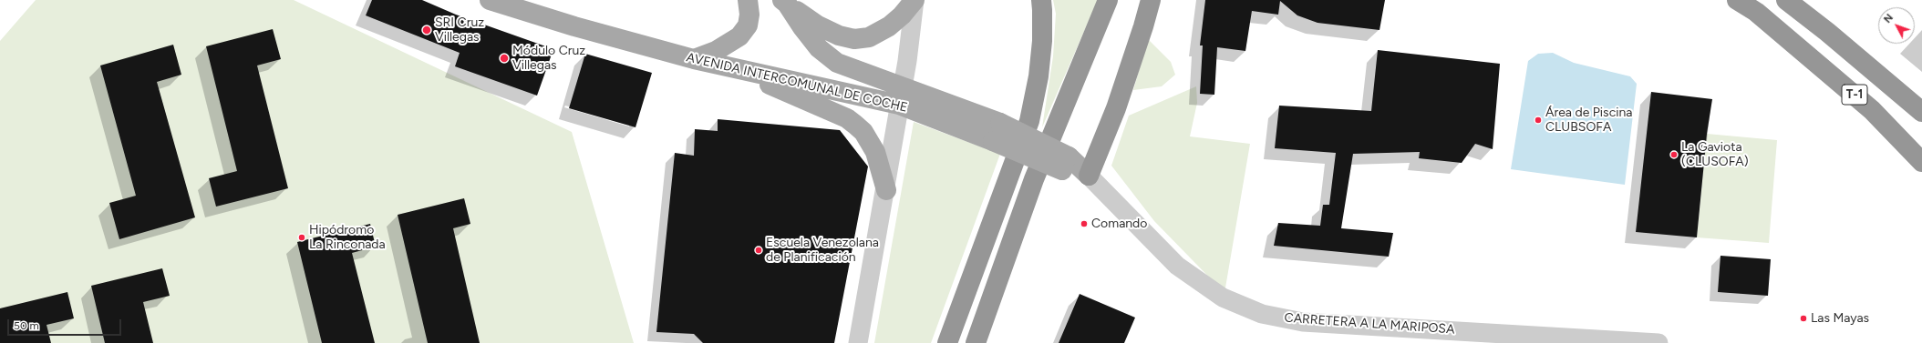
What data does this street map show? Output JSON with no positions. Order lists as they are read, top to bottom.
{
  "streets": {
    "highway": ["T-1"],
    "main road": ["AVENIDA INTERCOMUNAL DE COCHE"],
    "street": ["CARRETERA A LA MARIPOSA"]
  },
  "crossings": [
    ["AVENIDA INTERCOMUNAL DE COCHE", "CARRETERA A LA MARIPOSA"]
  ],
  "places": [
    "SRI Cruz Villegas",
    "Módulo Cruz Villegas",
    "Área de Piscina CLUBSOFA",
    "La Gaviota (CLUSOFA)",
    "Comando",
    "Hipódromo La Rinconada",
    "Escuela Venezolana de Planificación",
    "Las Mayas"
  ],
  "scale_bar": "50 m",
  "north": "top left"
}
